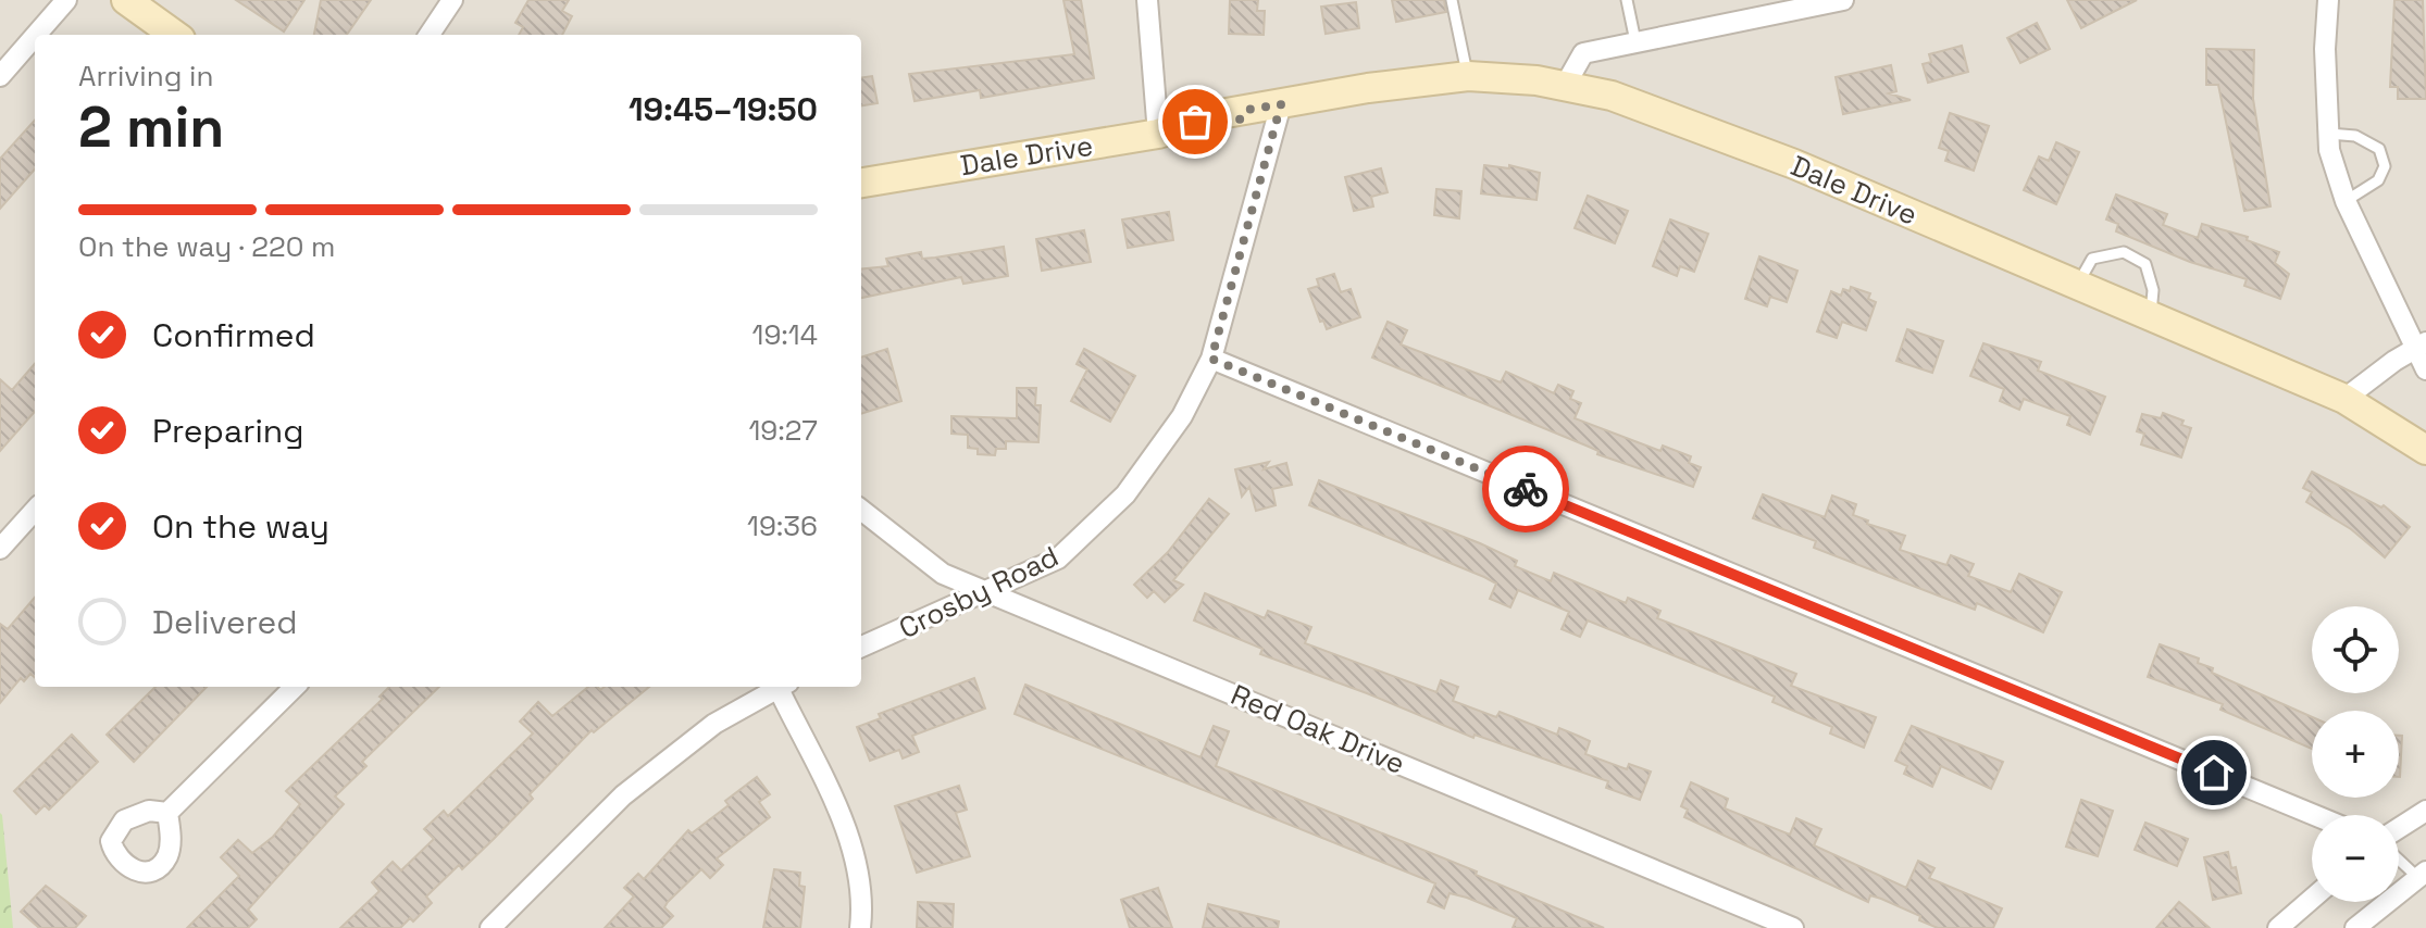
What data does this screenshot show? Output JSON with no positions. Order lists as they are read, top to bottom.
{
  "streets": {
    "street": ["Dale Drive", "Crosby Road", "Red Oak Drive"]
  },
  "crossings": [
    ["Dale Drive", "Crosby Road"],
    ["Crosby Road", "Red Oak Drive"]
  ],
  "page": {
    "heading": ["2 min", "Arriving in", "19:45–19:50"],
    "bar": "On the way · 220 m",
    "list": [
      ["Confirmed", "19:14"],
      ["Preparing", "19:27"],
      ["On the way", "19:36"],
      "Delivered"
    ],
    "map_buttons": ["+", "−"]
  }
}
